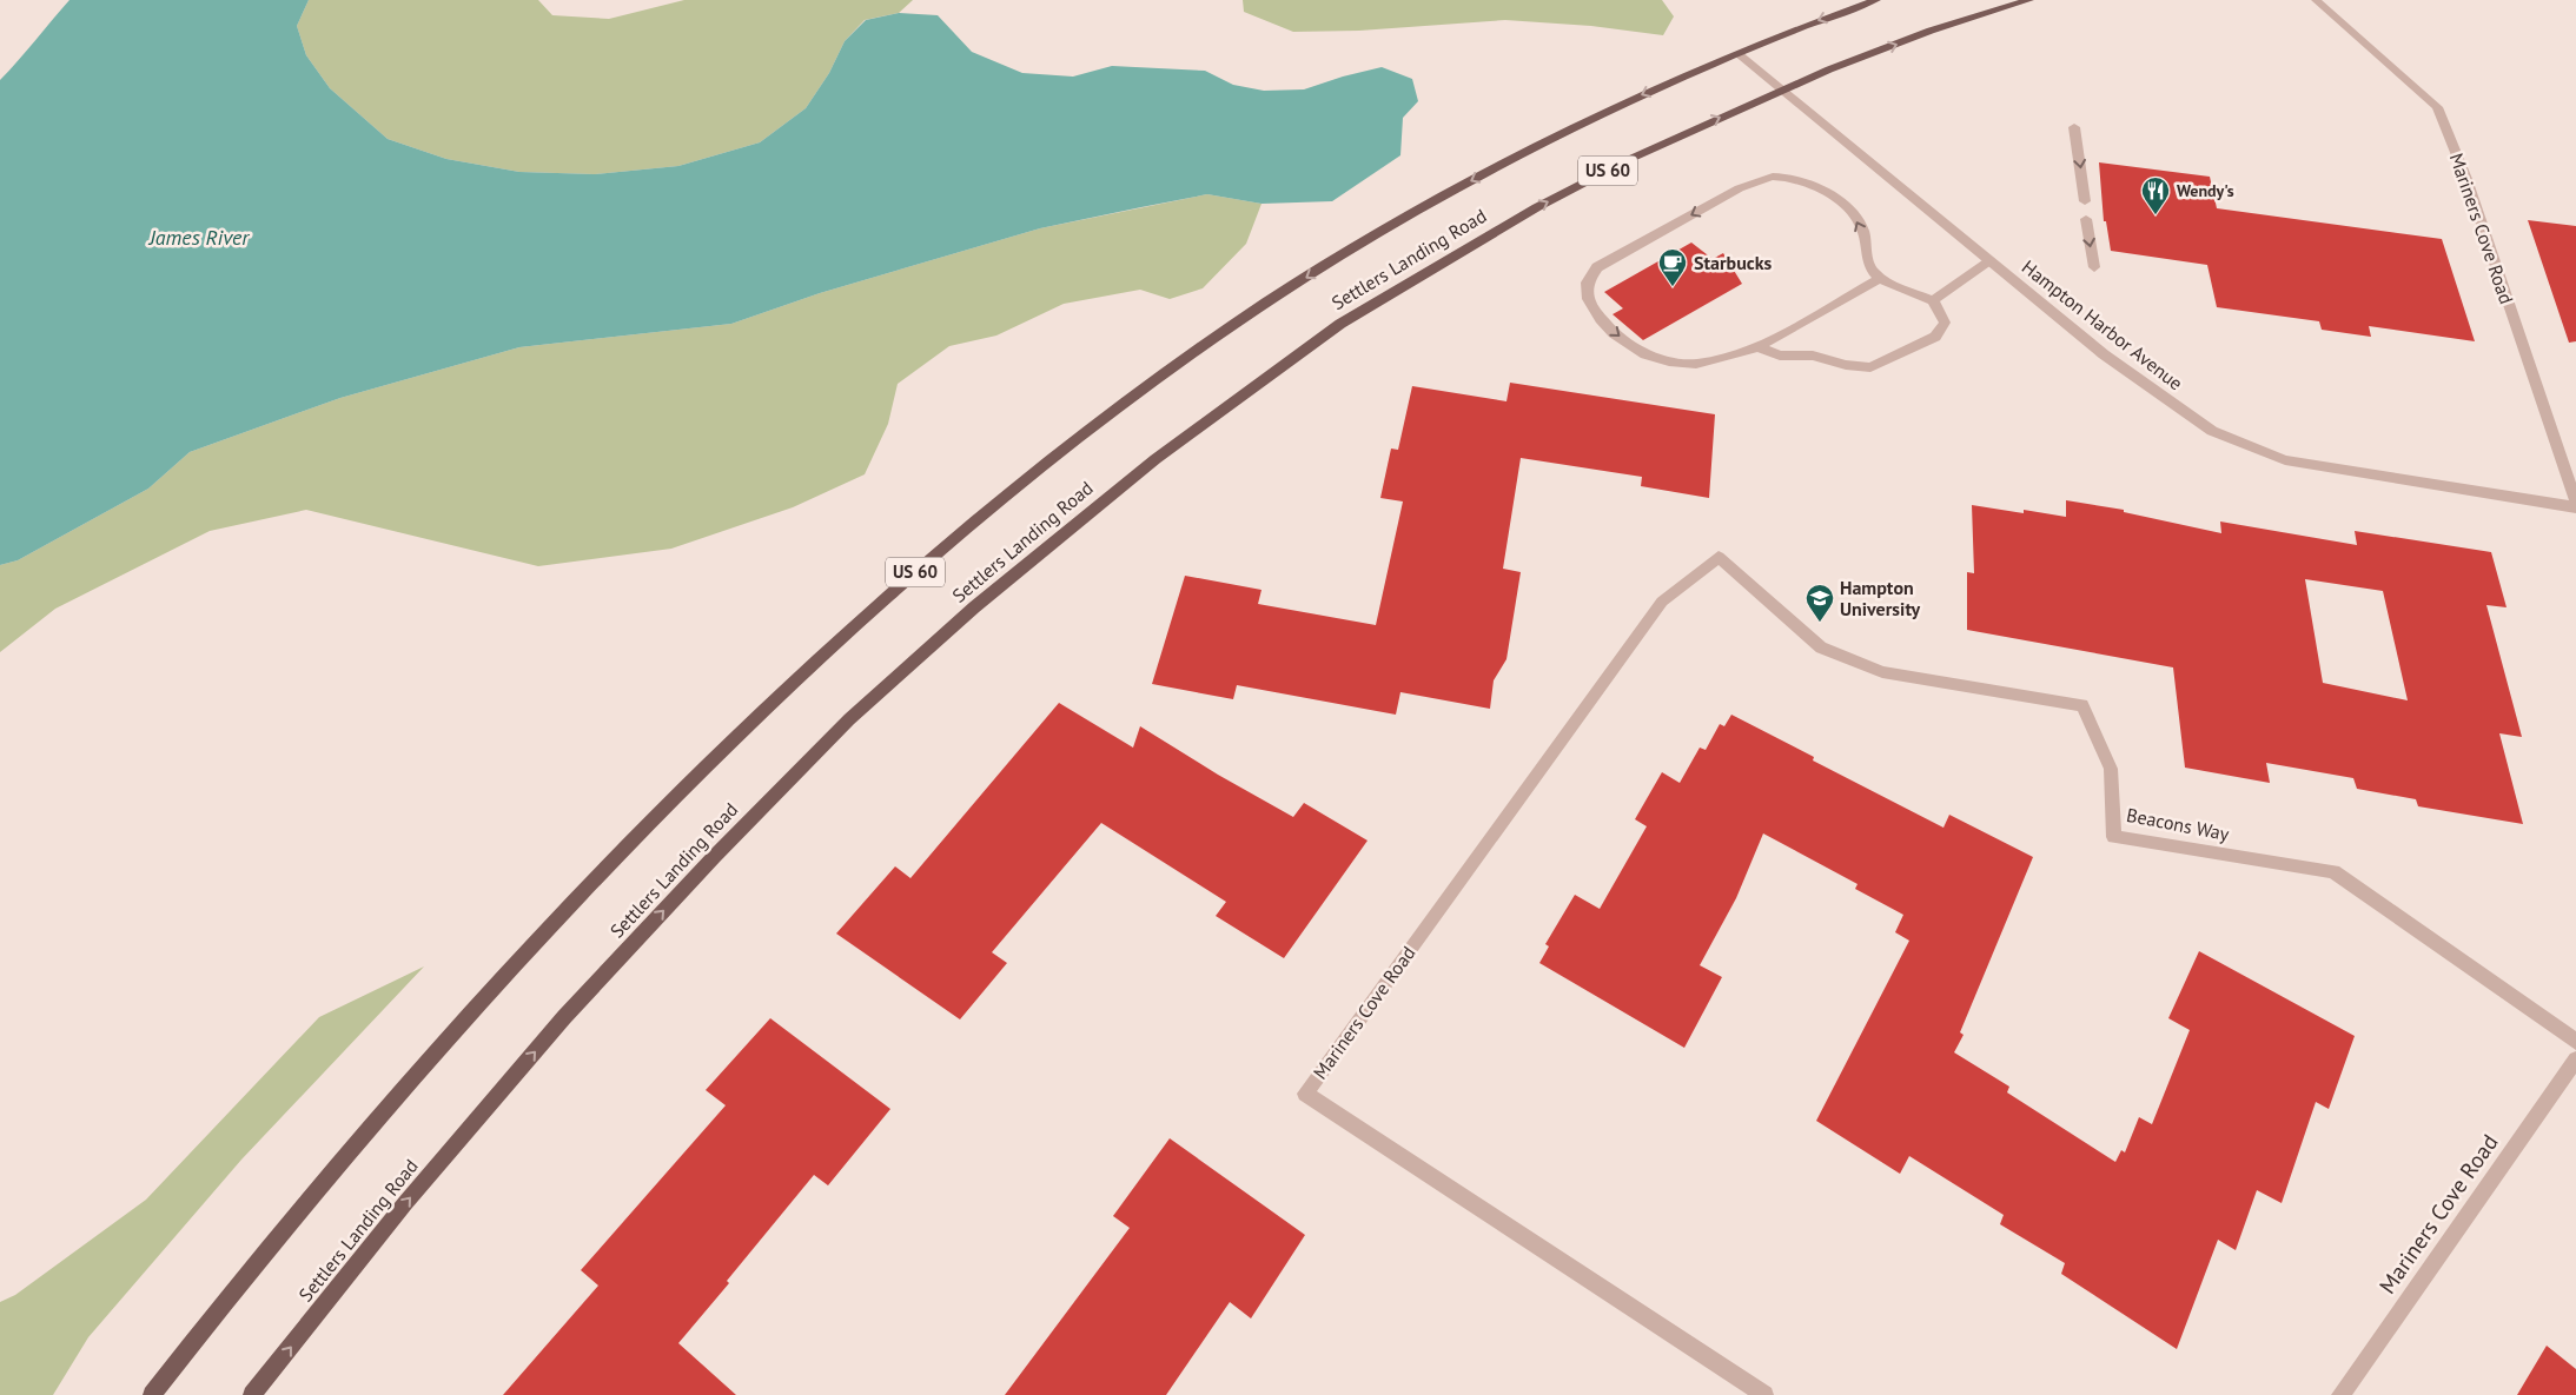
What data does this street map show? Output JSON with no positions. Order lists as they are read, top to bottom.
{
  "streets": {
    "main road": ["US 60", "Settlers Landing Road"],
    "street": ["Mariners Cove Road", "Hampton Harbor Avenue", "Beacons Way"]
  },
  "crossings": [
    ["Mariners Cove Road", "Hampton Harbor Avenue"],
    ["Mariners Cove Road", "Beacons Way"],
    ["Settlers Landing Road", "Hampton Harbor Avenue"]
  ],
  "water": ["James River"],
  "places": {
    "restaurant": ["Wendy's"],
    "cafe": ["Starbucks"],
    "school or university": ["Hampton University"]
  }
}
